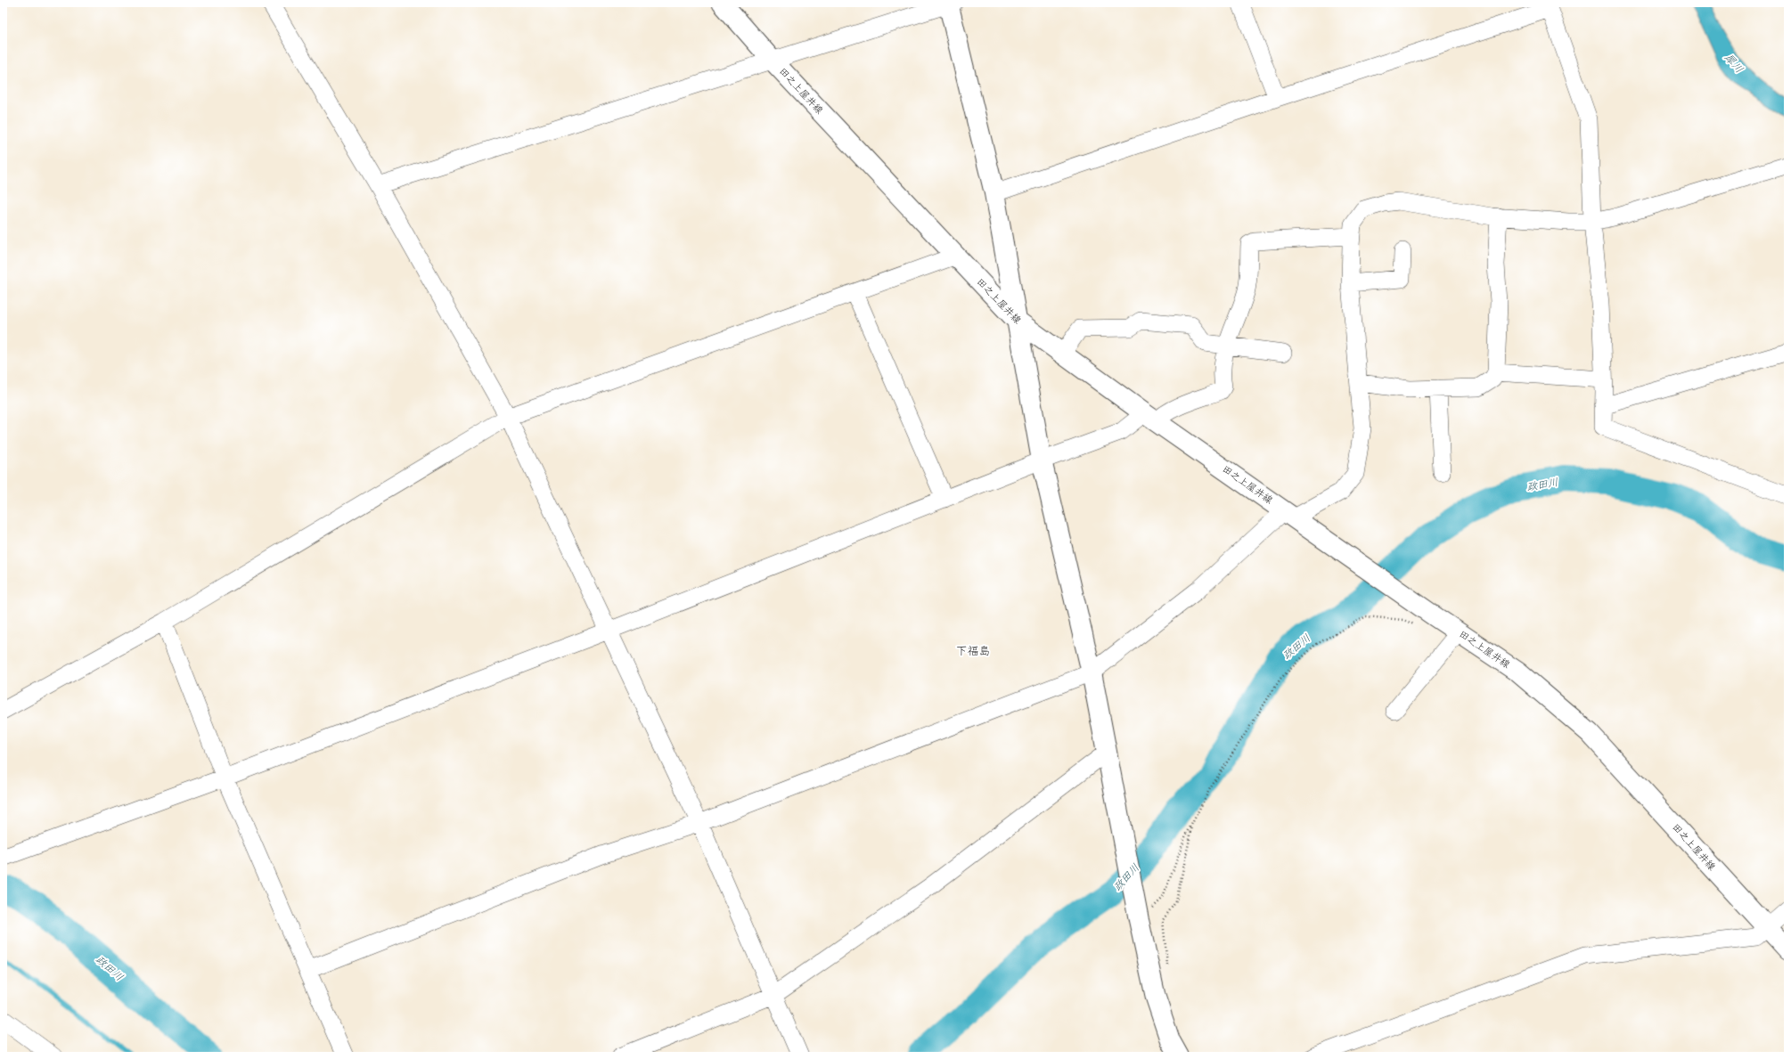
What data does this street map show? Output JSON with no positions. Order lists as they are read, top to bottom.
{
  "streets": {
    "main road": ["田之上屋井線"]
  },
  "districts": ["下福島"],
  "water": ["犀川", "政田川"]
}
